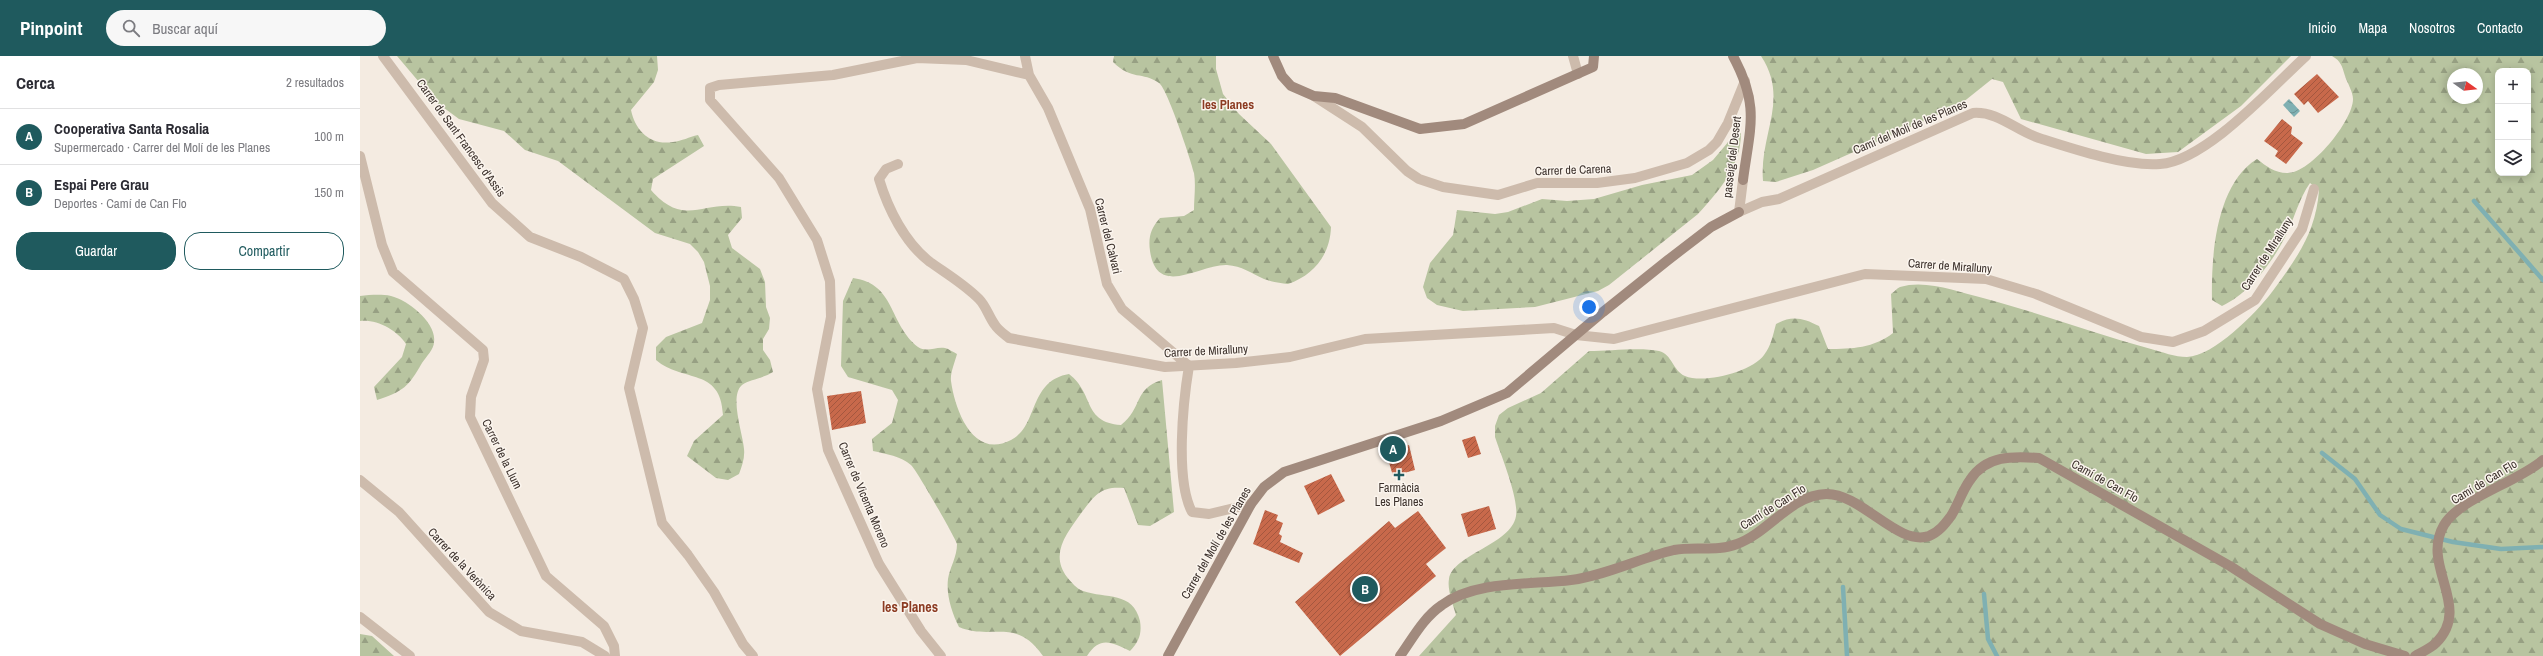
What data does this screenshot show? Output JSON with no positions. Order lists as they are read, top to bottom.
{
  "streets": {
    "street": [
      "Camí del Molí de les Planes",
      "Carrer de Sant Francesc d'Assis",
      "passeig del Desert",
      "Carrer de Carena",
      "Carrer del Calvari",
      "Carrer de Miralluny",
      "Carrer de la Llum",
      "Camí de Can Flo",
      "Carrer de Vicenta Moreno",
      "Carrer del Molí de les Planes",
      "Carrer de la Verònica"
    ]
  },
  "crossings": [
    ["Camí del Molí de les Planes", "passeig del Desert"],
    ["Camí del Molí de les Planes", "Carrer de Miralluny"],
    ["Camí del Molí de les Planes", "Carrer del Molí de les Planes"],
    ["passeig del Desert", "Carrer de Carena"],
    ["Carrer del Calvari", "Carrer de Miralluny"],
    ["Carrer del Calvari", "Carrer de Vicenta Moreno"],
    ["Carrer de Miralluny", "Carrer del Molí de les Planes"]
  ],
  "districts": ["les Planes", "les Planes"],
  "places": {
    "health": ["Farmàcia Les Planes"]
  },
  "north": "right",
  "page": {
    "header": "Pinpoint",
    "search": "Buscar aquí",
    "nav": [
      "Inicio",
      "Mapa",
      "Nosotros",
      "Contacto"
    ],
    "heading": ["Cerca", "2 resultados"],
    "map_buttons": ["+", "−"],
    "list": [
      {
        "mark": "A",
        "name": "Cooperativa Santa Rosalia",
        "note": "Supermercado · Carrer del Molí de les Planes",
        "value": "100 m"
      },
      {
        "mark": "B",
        "name": "Espai Pere Grau",
        "note": "Deportes · Camí de Can Flo",
        "value": "150 m"
      }
    ],
    "buttons": ["Guardar", "Compartir"],
    "pins": ["A", "B"]
  }
}
